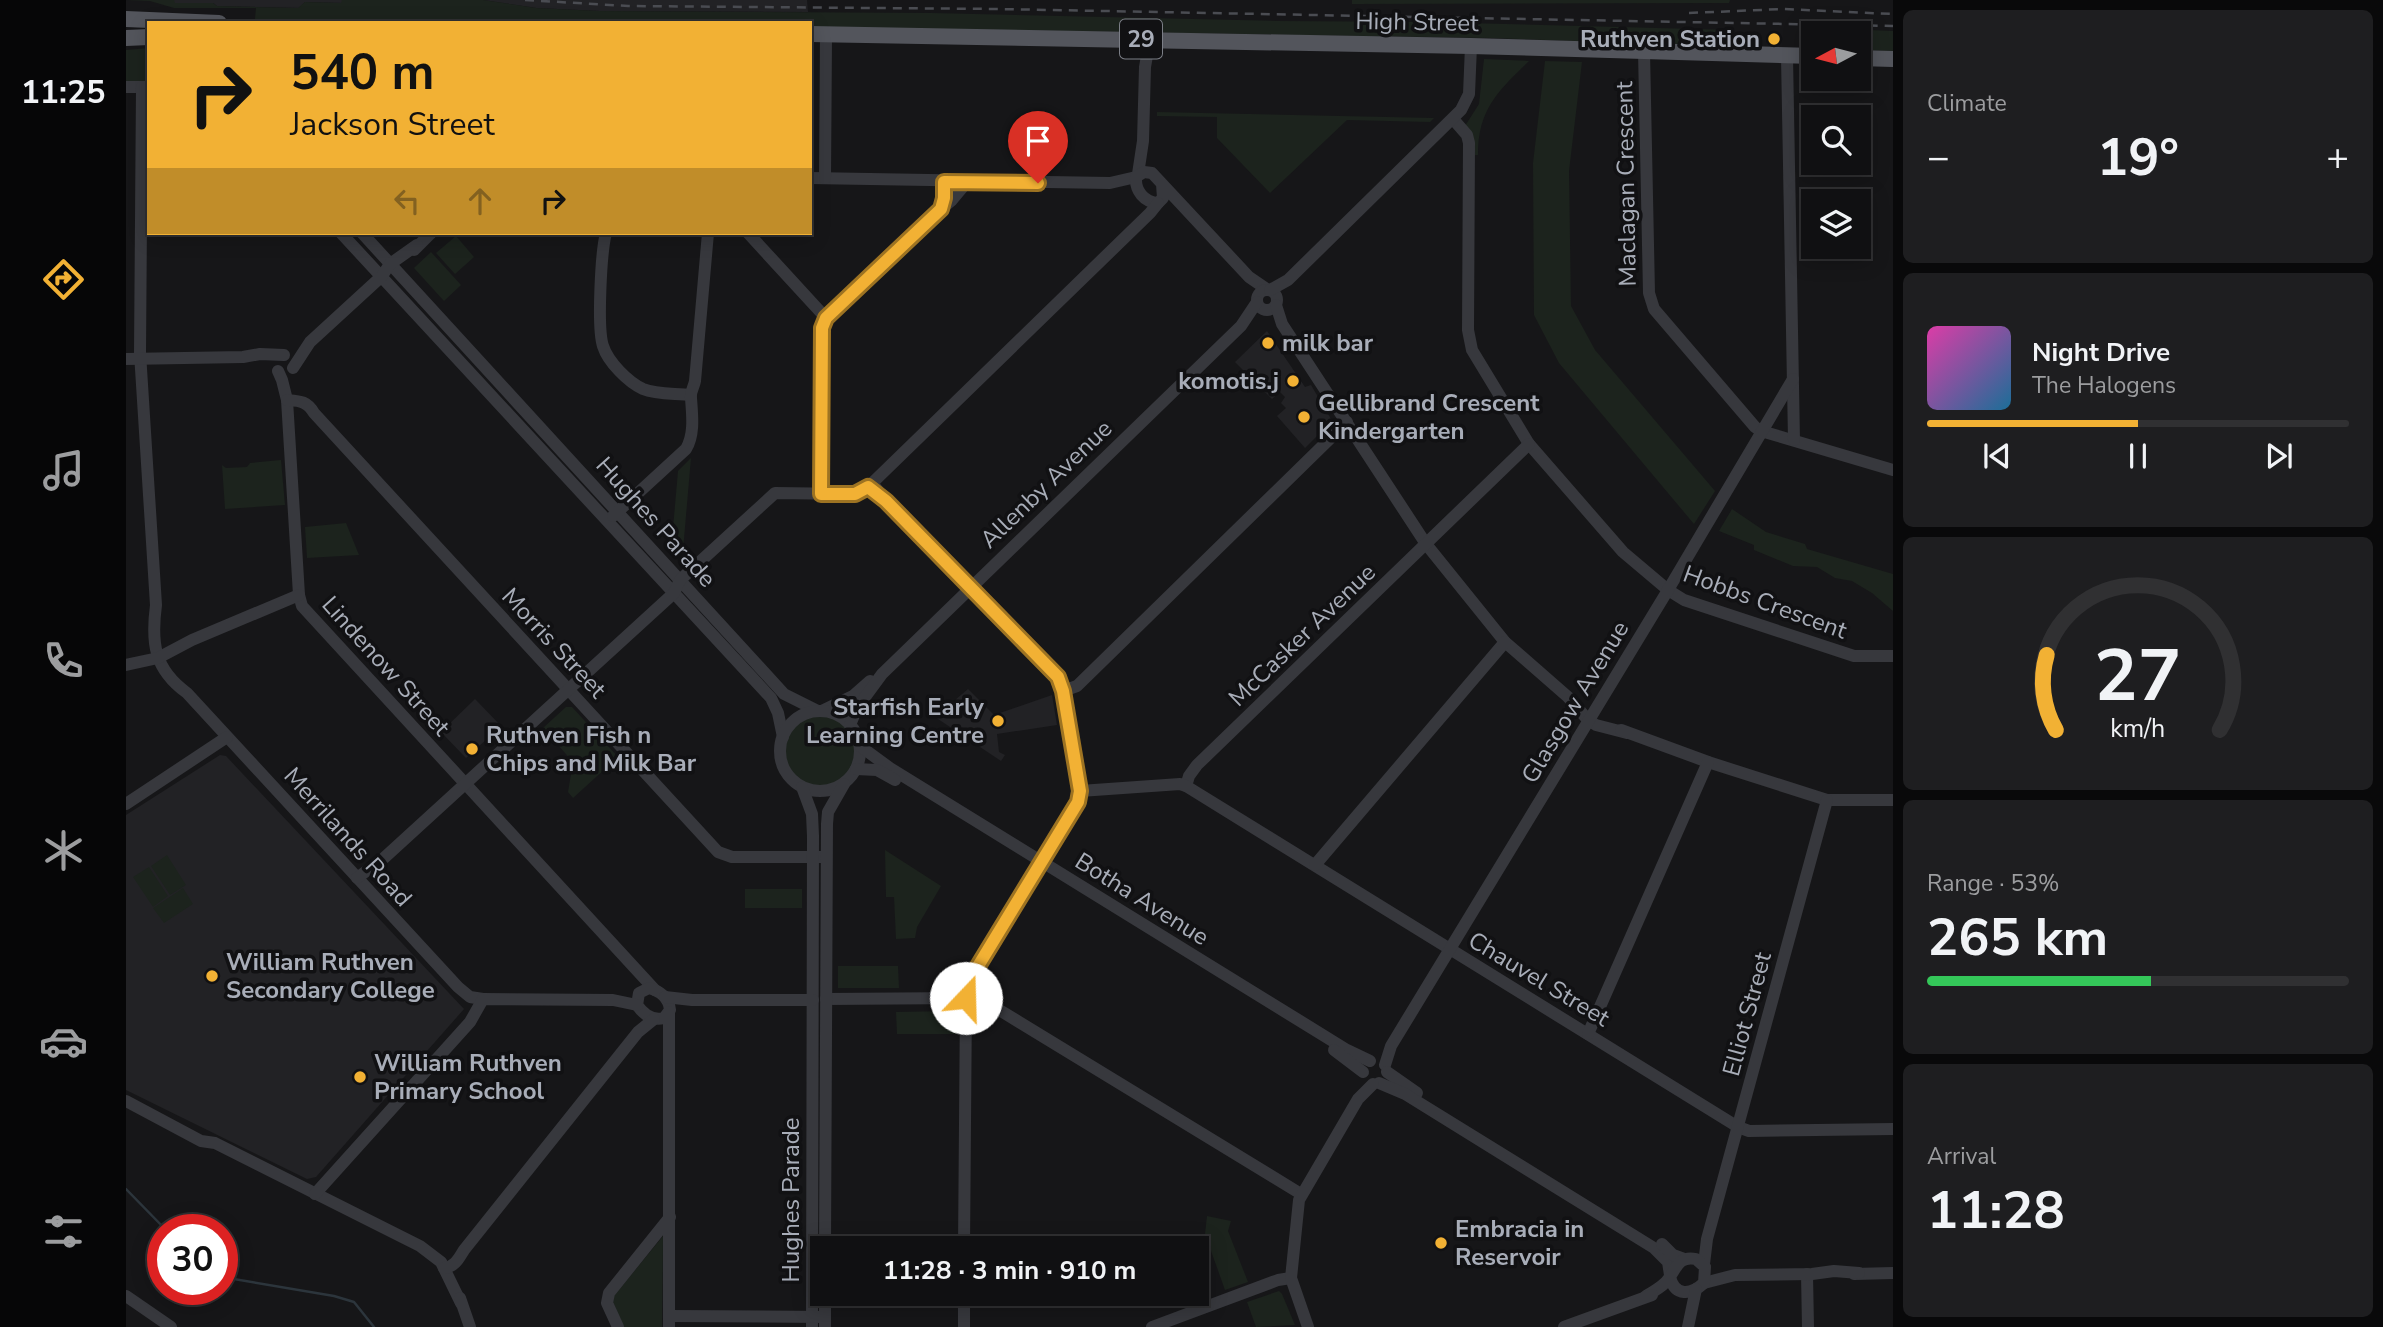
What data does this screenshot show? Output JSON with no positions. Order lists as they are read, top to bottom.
{
  "streets": {
    "main road": ["High Street", "29"],
    "street": [
      "Maclagan Crescent",
      "Allenby Avenue",
      "Hughes Parade",
      "Hobbs Crescent",
      "McCasker Avenue",
      "Morris Street",
      "Lindenow Street",
      "Glasgow Avenue",
      "Merrilands Road",
      "Botha Avenue",
      "Chauvel Street",
      "Elliot Street"
    ]
  },
  "crossings": [
    ["High Street", "Maclagan Crescent"],
    ["High Street", "Allenby Avenue"],
    ["Maclagan Crescent", "Glasgow Avenue"],
    ["Allenby Avenue", "Hughes Parade"],
    ["Allenby Avenue", "Hobbs Crescent"],
    ["Allenby Avenue", "Botha Avenue"],
    ["Hughes Parade", "Morris Street"],
    ["Hughes Parade", "Botha Avenue"],
    ["Hobbs Crescent", "McCasker Avenue"],
    ["Hobbs Crescent", "Glasgow Avenue"],
    ["McCasker Avenue", "Chauvel Street"],
    ["Morris Street", "Lindenow Street"],
    ["Glasgow Avenue", "Botha Avenue"],
    ["Glasgow Avenue", "Chauvel Street"],
    ["Botha Avenue", "Elliot Street"],
    ["Chauvel Street", "Elliot Street"]
  ],
  "places": [
    "Ruthven Station",
    "milk bar",
    "komotis.j",
    "Gellibrand Crescent Kindergarten",
    "Starfish Early Learning Centre",
    "Ruthven Fish n Chips and Milk Bar",
    "William Ruthven Secondary College",
    "William Ruthven Primary School",
    "Embracia in Reservoir"
  ],
  "north": "left",
  "page": {
    "tabs": "11:25",
    "tile": [
      "Climate",
      ["Range · 53%", "265 km"],
      ["Arrival", "11:28"]
    ],
    "turn": ["540 m", "Jackson Street"],
    "heat": ["−", "19°", "+"],
    "song": ["Night Drive", "The Halogens"],
    "limit": "30",
    "trip": "11:28 · 3 min · 910 m",
    "gauge": ["27", "km/h"]
  }
}
